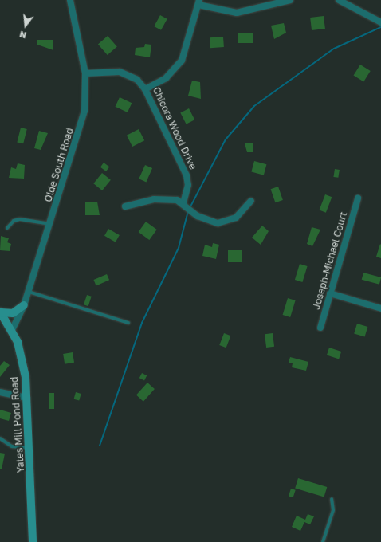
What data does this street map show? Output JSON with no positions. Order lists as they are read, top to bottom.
{
  "streets": {
    "street": [
      "Chicora Wood Drive",
      "Olde South Road",
      "Joseph-Michael Court",
      "Yates Mill Pond Road"
    ]
  },
  "crossings": [
    ["Chicora Wood Drive", "Olde South Road"],
    ["Olde South Road", "Yates Mill Pond Road"]
  ],
  "north": "bottom"
}
